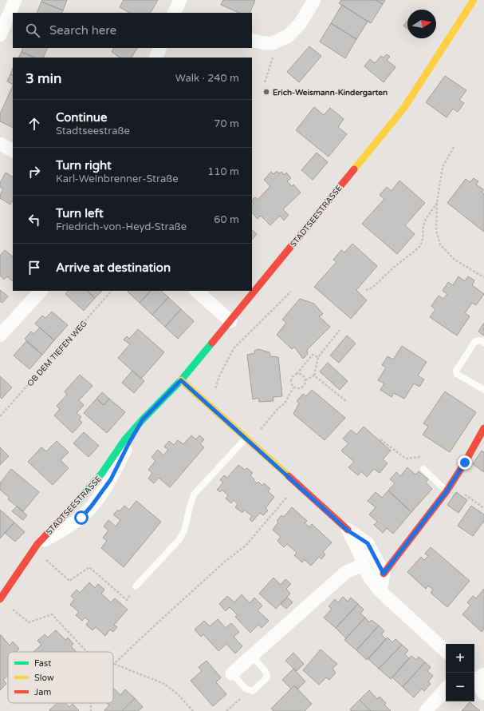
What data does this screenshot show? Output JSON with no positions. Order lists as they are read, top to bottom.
{
  "streets": {
    "street": ["STADTSEESTRASSE"],
    "path": ["OB DEM TIEFEN WEG"]
  },
  "places": ["Erich-Weismann-Kindergarten"],
  "legend": ["Fast", "Slow", "Jam"],
  "north": "right",
  "page": {
    "search": "Search here",
    "heading": ["3 min", "Walk · 240 m"],
    "list": [
      ["Continue", "Stadtseestraße", "70 m"],
      ["Turn right", "Karl-Weinbrenner-Straße", "110 m"],
      ["Turn left", "Friedrich-von-Heyd-Straße", "60 m"],
      "Arrive at destination"
    ],
    "map_buttons": ["+", "−"]
  }
}
